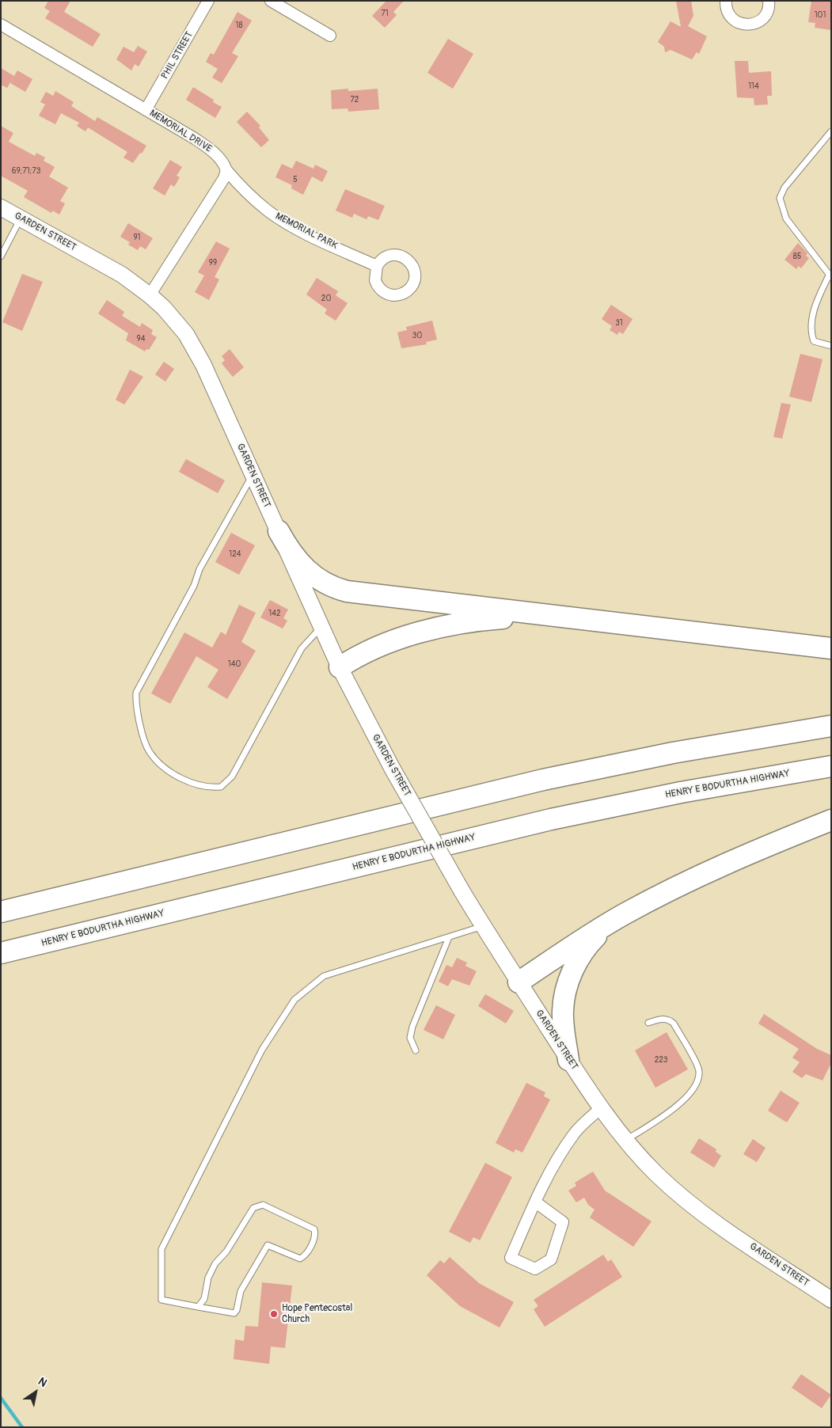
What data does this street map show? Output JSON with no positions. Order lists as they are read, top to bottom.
{
  "streets": {
    "highway": ["HENRY E BODURTHA HIGHWAY"],
    "street": [
      "PHIL STREET",
      "MEMORIAL DRIVE",
      "MEMORIAL PARK",
      "GARDEN STREET"
    ]
  },
  "crossings": [
    ["PHIL STREET", "MEMORIAL DRIVE"],
    ["MEMORIAL DRIVE", "MEMORIAL PARK"]
  ],
  "places": ["Hope Pentecostal Church"],
  "house_numbers": [
    "71",
    "101",
    "18",
    "114",
    "72",
    "69;71;73",
    "5",
    "91",
    "85",
    "99",
    "20",
    "31",
    "30",
    "94",
    "124",
    "142",
    "140",
    "223"
  ],
  "north": "top right"
}
